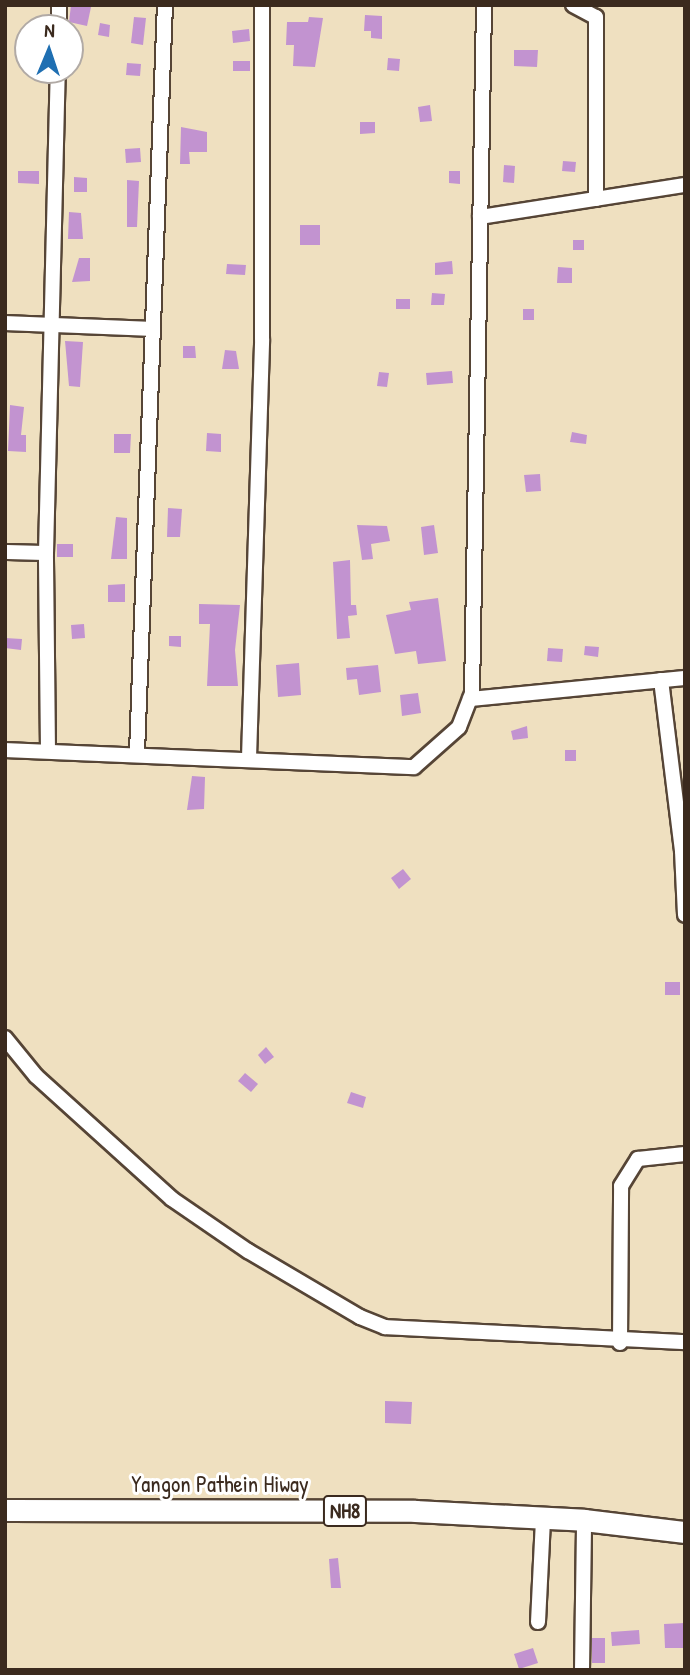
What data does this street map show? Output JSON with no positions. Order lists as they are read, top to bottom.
{
  "streets": {
    "highway": ["Yangon Pathein Hiway", "NH8"]
  },
  "north": "top"
}
